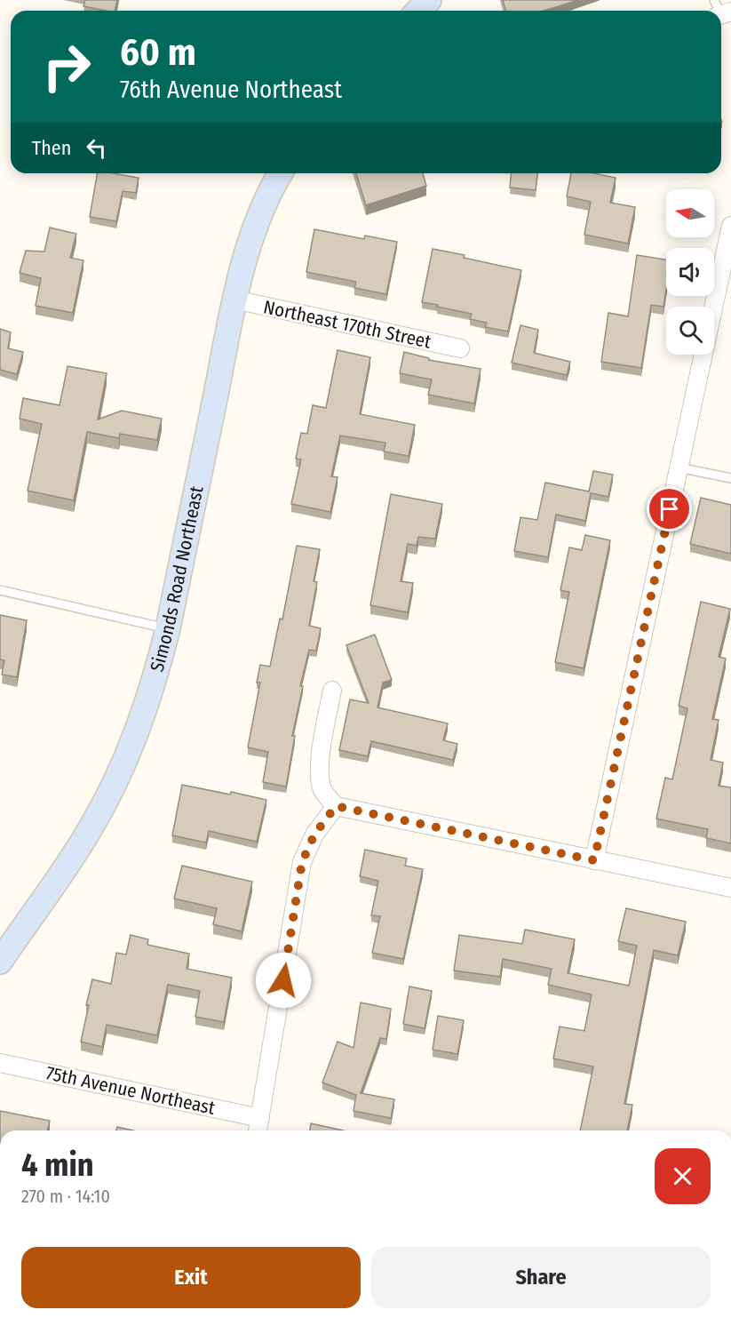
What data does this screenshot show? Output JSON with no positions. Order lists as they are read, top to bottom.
{
  "streets": {
    "main road": ["Simonds Road Northeast"],
    "street": ["Northeast 170th Street", "75th Avenue Northeast"]
  },
  "crossings": [
    ["Northeast 170th Street", "Simonds Road Northeast"]
  ],
  "north": "left",
  "page": {
    "turn": ["60 m", "76th Avenue Northeast"],
    "then": "Then",
    "heading": ["4 min", "270 m · 14:10"],
    "buttons": ["Exit", "Share"]
  }
}
